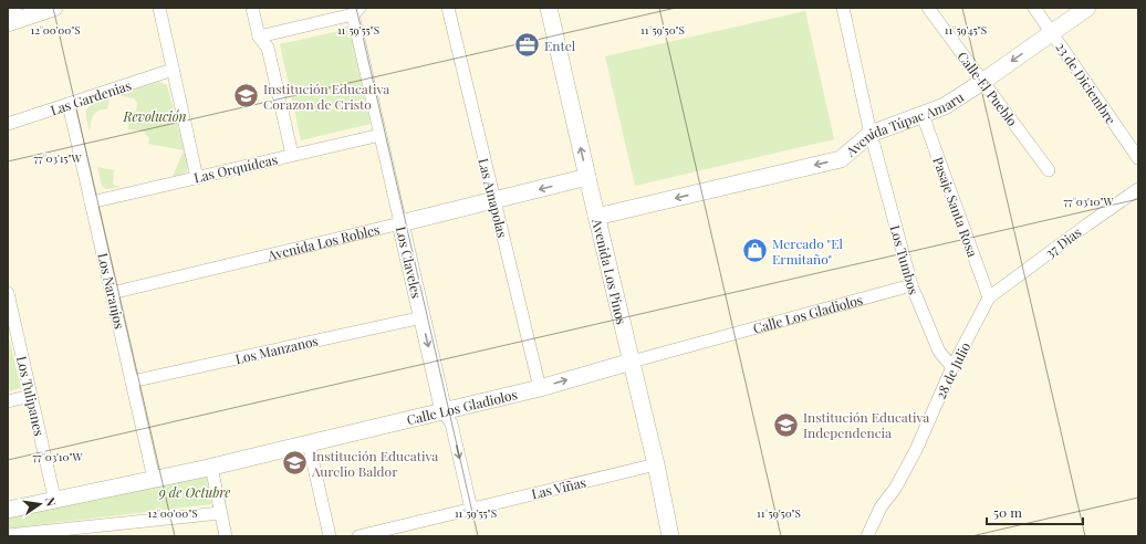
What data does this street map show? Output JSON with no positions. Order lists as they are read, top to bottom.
{
  "streets": {
    "street": [
      "23 de Diciembre",
      "Calle El Pueblo",
      "Las Gardenias",
      "Avenida Túpac Amaru",
      "Las Orquídeas",
      "Las Amapolas",
      "Pasaje Santa Rosa",
      "Avenida Los Robles",
      "37 Dias",
      "Los Tumbos",
      "Los Claveles",
      "Avenida Los Pinos",
      "Los Naranjos",
      "Calle Los Gladiolos",
      "Los Manzanos",
      "28 de Julio",
      "Los Tulipanes",
      "Las Viñas"
    ]
  },
  "crossings": [
    ["23 de Diciembre", "Avenida Túpac Amaru"],
    ["Calle El Pueblo", "Avenida Túpac Amaru"],
    ["Las Gardenias", "Los Naranjos"],
    ["Avenida Túpac Amaru", "Pasaje Santa Rosa"],
    ["Avenida Túpac Amaru", "Los Tumbos"],
    ["Avenida Túpac Amaru", "Avenida Los Pinos"],
    ["Las Orquídeas", "Los Claveles"],
    ["Las Orquídeas", "Los Naranjos"],
    ["Las Amapolas", "Avenida Los Robles"],
    ["Las Amapolas", "Calle Los Gladiolos"],
    ["Pasaje Santa Rosa", "37 Dias"],
    ["Pasaje Santa Rosa", "28 de Julio"],
    ["Avenida Los Robles", "Los Claveles"],
    ["Avenida Los Robles", "Avenida Los Pinos"],
    ["Avenida Los Robles", "Los Naranjos"],
    ["37 Dias", "28 de Julio"],
    ["Los Tumbos", "Calle Los Gladiolos"],
    ["Los Tumbos", "28 de Julio"],
    ["Los Claveles", "Calle Los Gladiolos"],
    ["Los Claveles", "Los Manzanos"],
    ["Los Claveles", "Las Viñas"],
    ["Avenida Los Pinos", "Calle Los Gladiolos"],
    ["Avenida Los Pinos", "Las Viñas"],
    ["Los Naranjos", "Calle Los Gladiolos"],
    ["Los Naranjos", "Los Manzanos"],
    ["Calle Los Gladiolos", "Los Tulipanes"]
  ],
  "one_way": ["Avenida Túpac Amaru", "Los Claveles"],
  "parks": ["Revolución", "9 de Octubre"],
  "places": {
    "office": ["Entel"],
    "school or university": ["Institución Educativa Corazon de Cristo", "Institución Educativa Independencia", "Institución Educativa Aurelio Baldor"],
    "shop": ["Mercado \"El Ermitaño\""]
  },
  "scale_bar": "50 m",
  "north": "right",
  "coordinates": [
    "12°00'00\"S",
    "11°59'55\"S",
    "11°59'50\"S",
    "11°59'45\"S",
    "77°03'15\"W",
    "77°03'10\"W"
  ]
}
